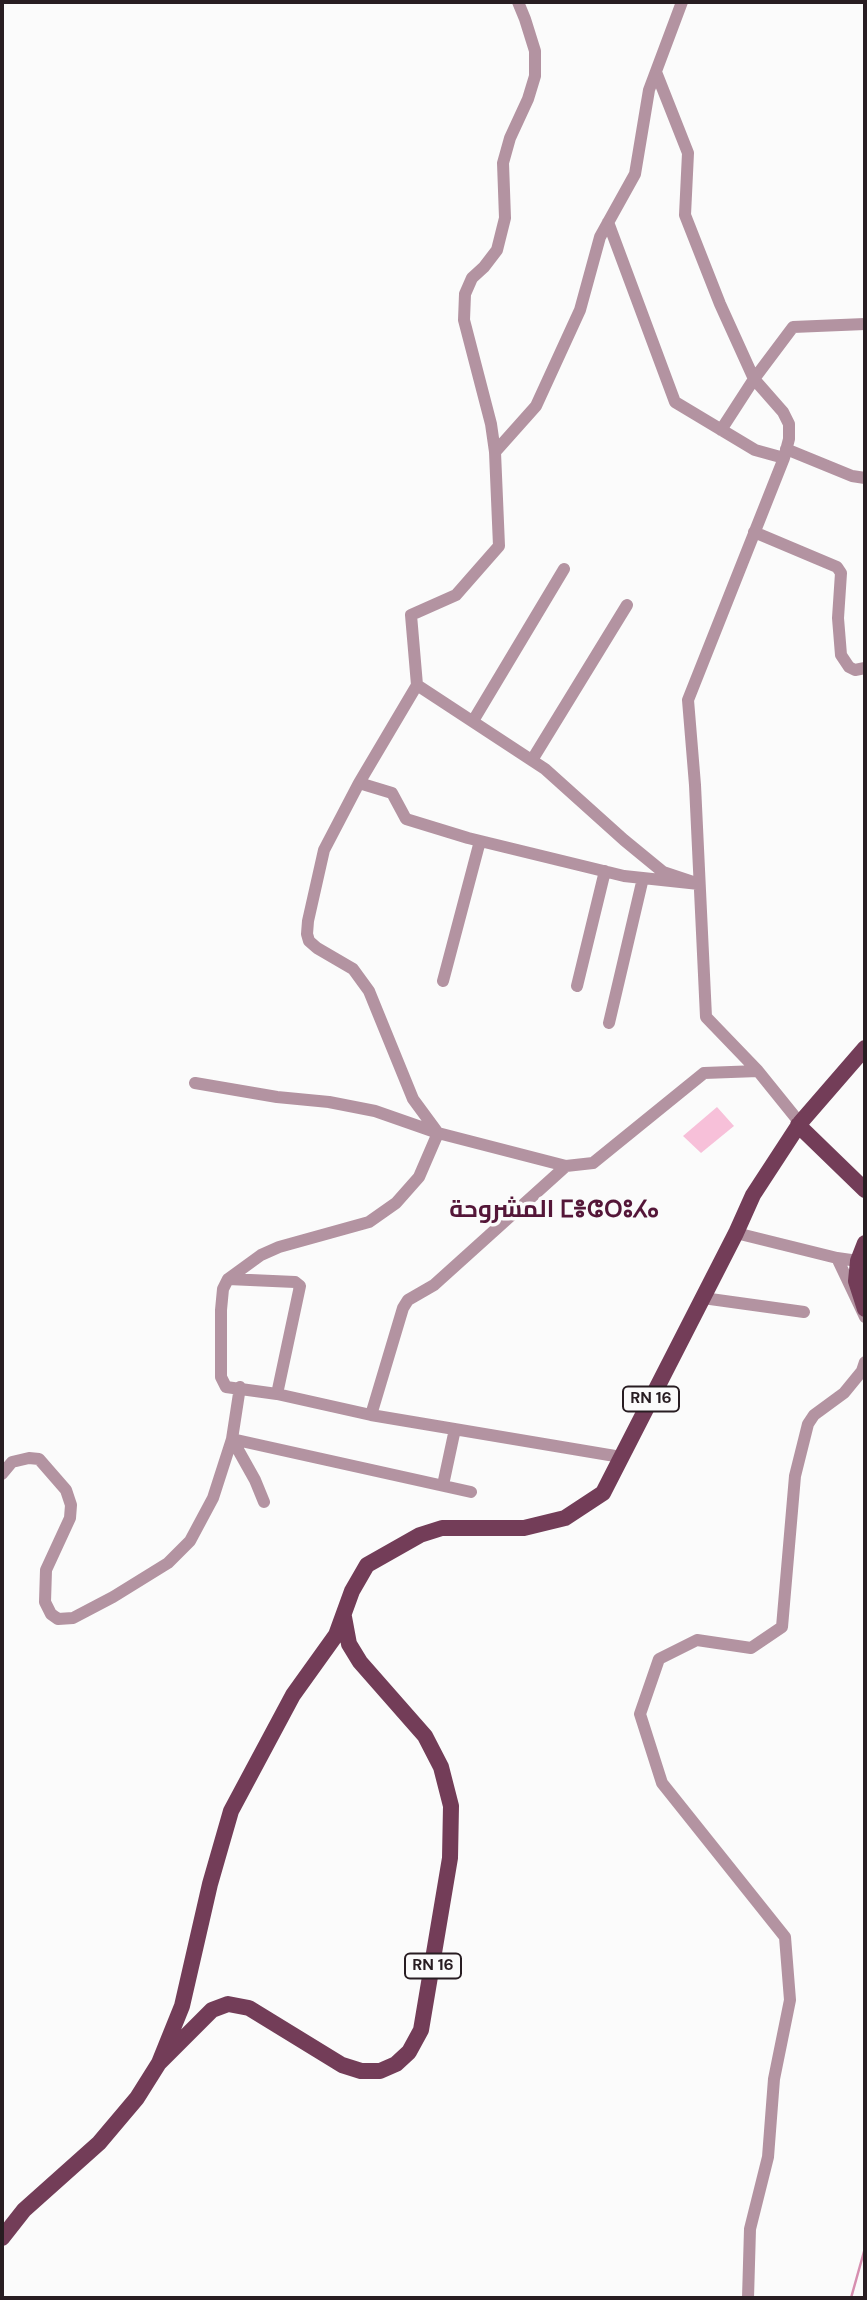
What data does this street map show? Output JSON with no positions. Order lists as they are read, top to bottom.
{
  "streets": {
    "main road": ["RN 16"]
  },
  "districts": ["المشروحة ⵎⴻⵛⵔⵓⵃⴰ"]
}
